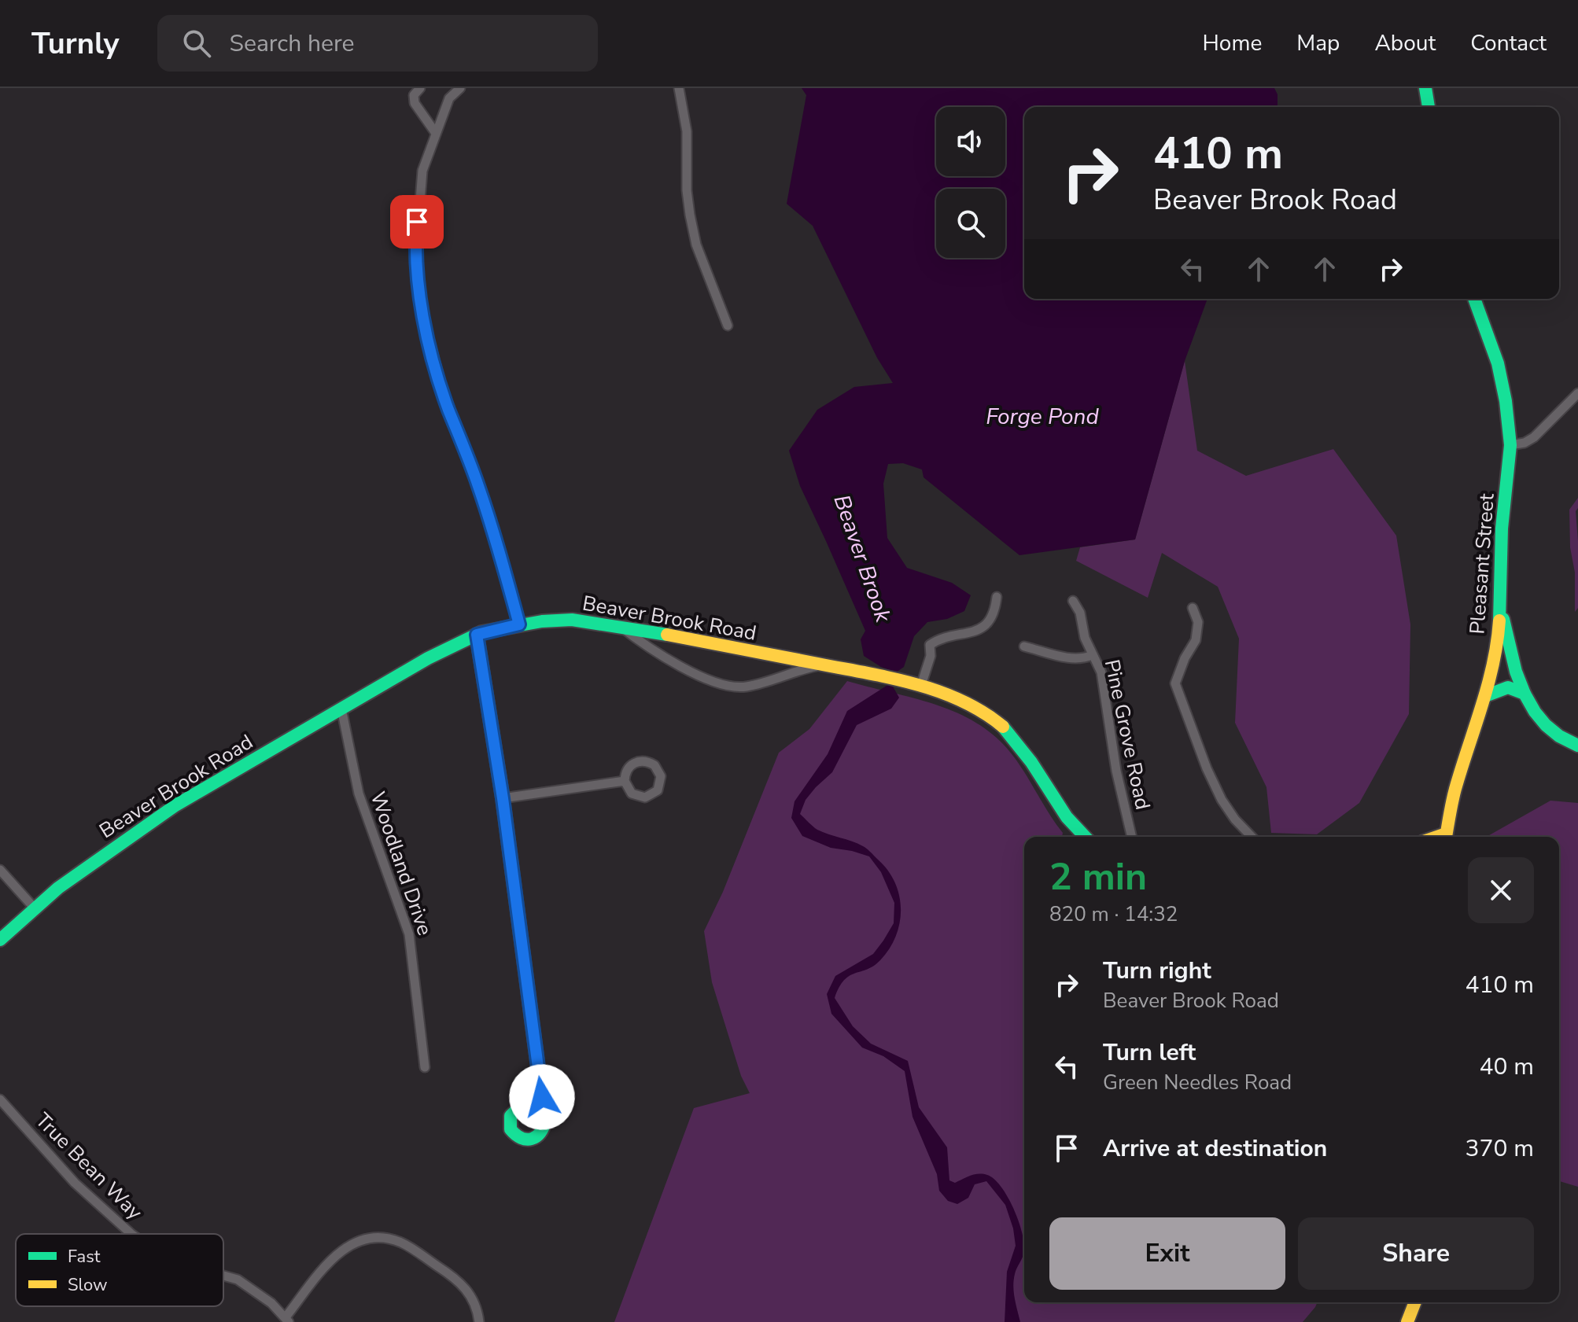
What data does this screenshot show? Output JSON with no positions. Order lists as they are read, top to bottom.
{
  "streets": {
    "street": [
      "Pleasant Street",
      "Beaver Brook Road",
      "Pine Grove Road",
      "Woodland Drive",
      "True Bean Way"
    ]
  },
  "crossings": [
    ["Beaver Brook Road", "Woodland Drive"]
  ],
  "water": ["Forge Pond", "Beaver Brook"],
  "legend": ["Fast", "Slow"],
  "page": {
    "header": "Turnly",
    "search": "Search here",
    "nav": [
      "Home",
      "Map",
      "About",
      "Contact"
    ],
    "turn": ["410 m", "Beaver Brook Road"],
    "heading": ["2 min", "820 m · 14:32"],
    "list": [
      {
        "name": "Turn right",
        "note": "Beaver Brook Road",
        "value": "410 m"
      },
      {
        "name": "Turn left",
        "note": "Green Needles Road",
        "value": "40 m"
      },
      {
        "name": "Arrive at destination",
        "value": "370 m"
      }
    ],
    "buttons": ["Exit", "Share"]
  }
}
